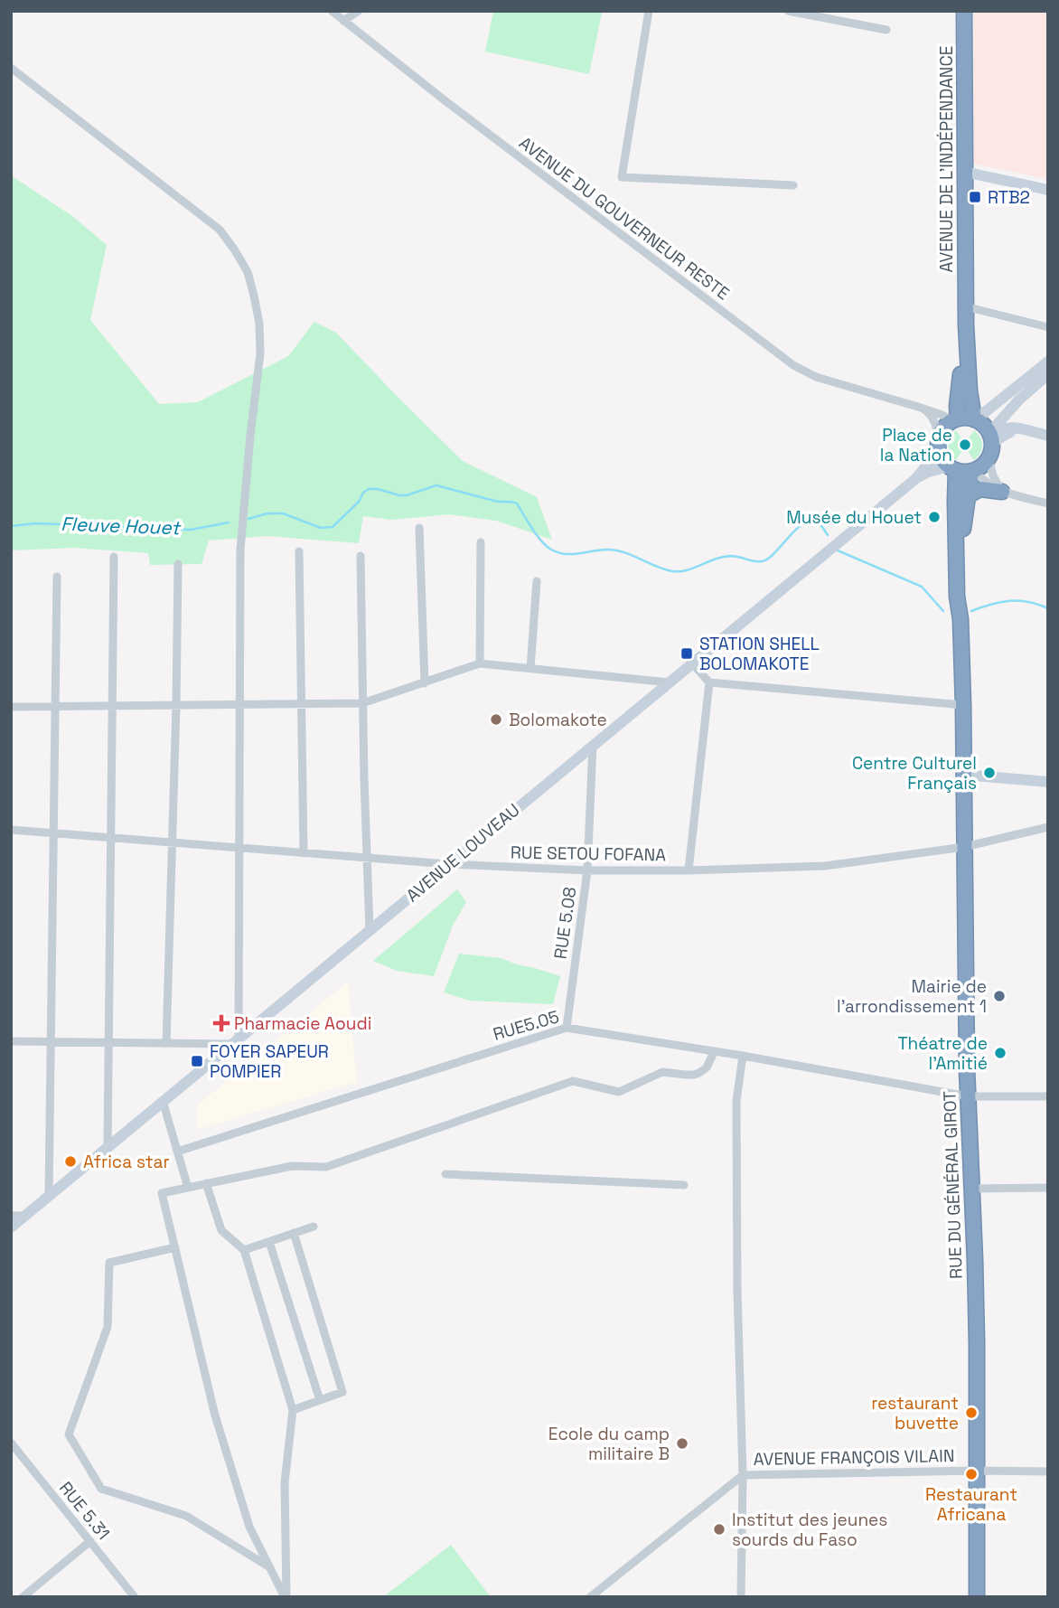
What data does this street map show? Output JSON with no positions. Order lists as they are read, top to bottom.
{
  "streets": {
    "highway": ["AVENUE DE L'INDÉPENDANCE", "RUE DU GÉNÉRAL GIROT"],
    "main road": ["AVENUE LOUVEAU"],
    "street": [
      "AVENUE DU GOUVERNEUR RESTE",
      "RUE SETOU FOFANA",
      "RUE 5.08",
      "RUE5.05",
      "AVENUE FRANÇOIS VILAIN",
      "RUE 5.31"
    ]
  },
  "crossings": [
    ["AVENUE DE L'INDÉPENDANCE", "AVENUE DU GOUVERNEUR RESTE"],
    ["AVENUE DE L'INDÉPENDANCE", "AVENUE LOUVEAU"],
    ["AVENUE DU GOUVERNEUR RESTE", "AVENUE LOUVEAU"],
    ["AVENUE LOUVEAU", "RUE SETOU FOFANA"],
    ["AVENUE LOUVEAU", "RUE 5.08"],
    ["RUE SETOU FOFANA", "RUE 5.08"],
    ["RUE SETOU FOFANA", "RUE DU GÉNÉRAL GIROT"],
    ["RUE 5.08", "RUE5.05"],
    ["RUE5.05", "RUE DU GÉNÉRAL GIROT"],
    ["RUE DU GÉNÉRAL GIROT", "AVENUE FRANÇOIS VILAIN"]
  ],
  "water": ["Fleuve Houet"],
  "places": {
    "transit": ["RTB2", "STATION SHELL BOLOMAKOTE", "FOYER SAPEUR POMPIER"],
    "other": [
      "Place de la Nation",
      "Musée du Houet",
      "Bolomakote",
      "Centre Culturel Français",
      "Mairie de l'arrondissement 1",
      "Théatre de l'Amitié",
      "Africa star",
      "restaurant buvette",
      "Ecole du camp militaire B",
      "Restaurant Africana",
      "Institut des jeunes sourds du Faso"
    ],
    "health": ["Pharmacie Aoudi"]
  }
}
